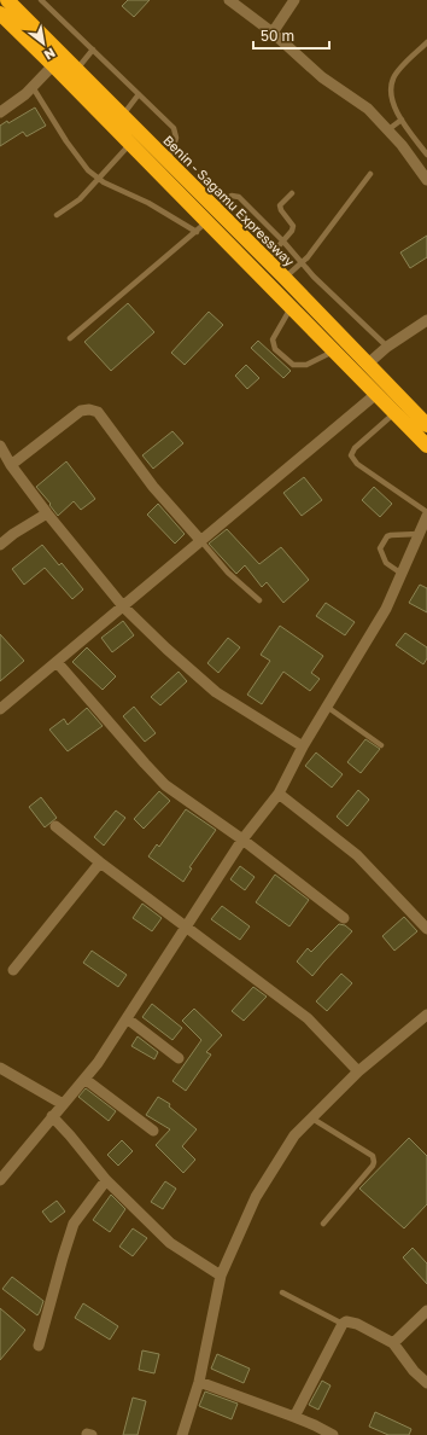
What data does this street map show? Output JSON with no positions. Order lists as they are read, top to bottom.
{
  "streets": {
    "highway": ["Benin - Sagamu Expressway"]
  },
  "scale_bar": "50 m",
  "north": "bottom right"
}
